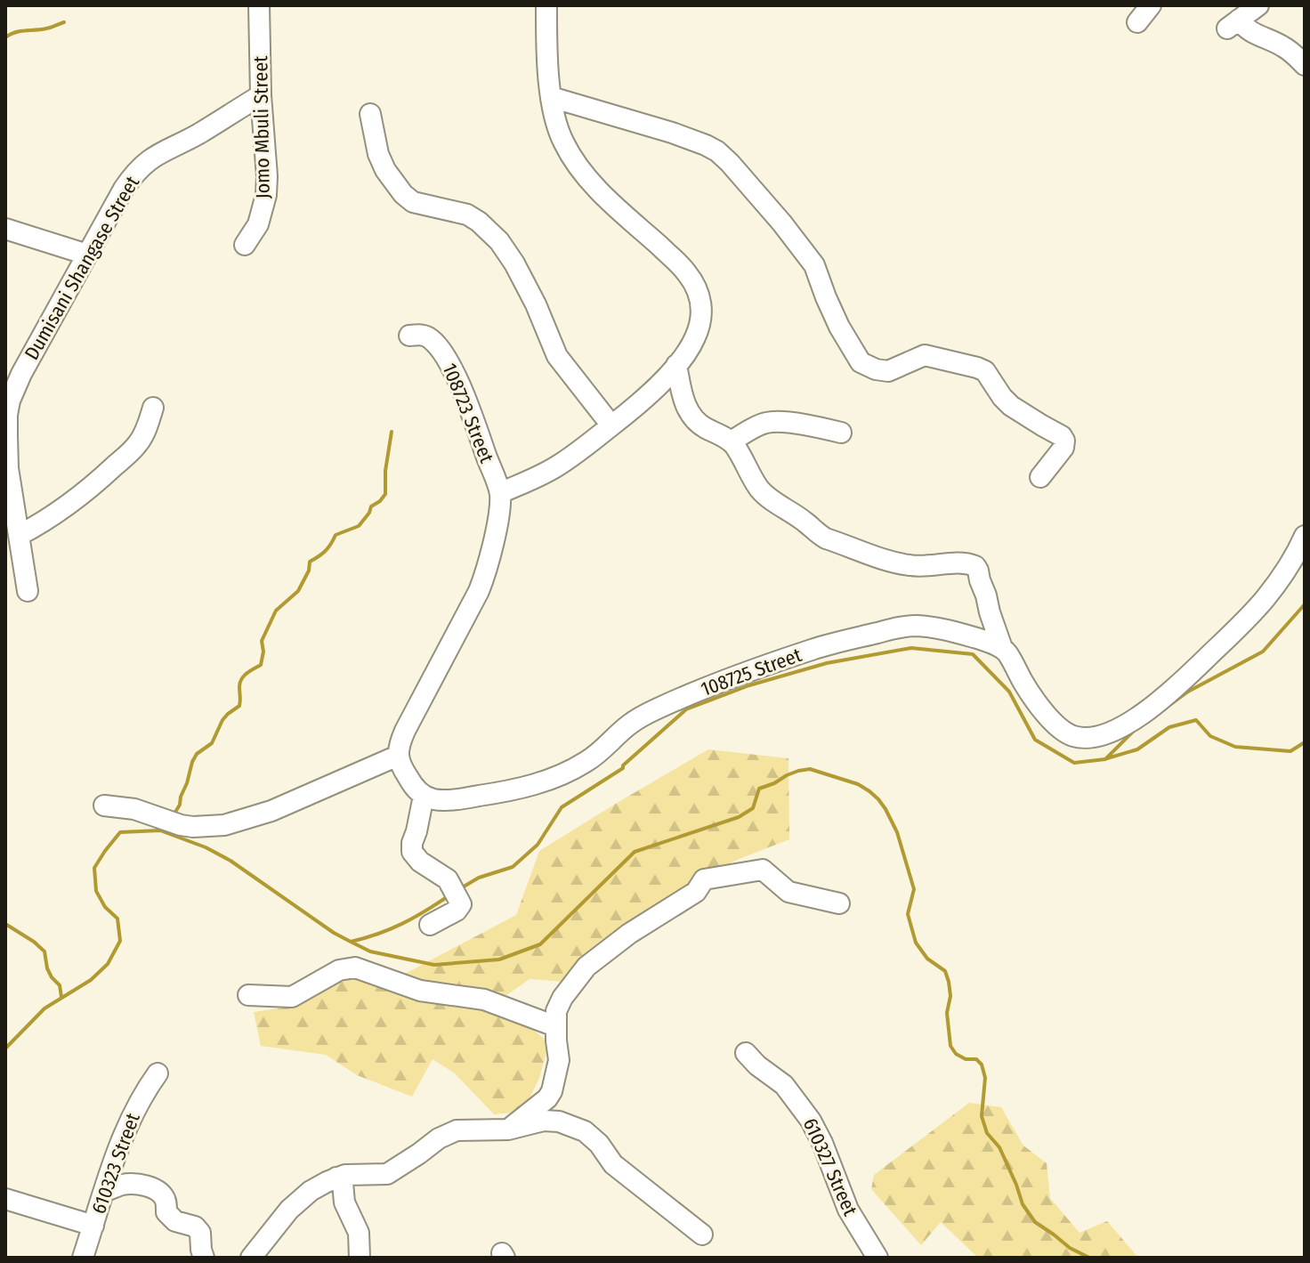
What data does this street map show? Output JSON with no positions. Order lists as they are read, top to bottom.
{
  "streets": {
    "street": [
      "Jomo Mbuli Street",
      "Dumisani Shangase Street",
      "108723 Street",
      "108725 Street",
      "610323 Street",
      "610327 Street"
    ]
  },
  "crossings": [
    ["Jomo Mbuli Street", "Dumisani Shangase Street"]
  ]
}
